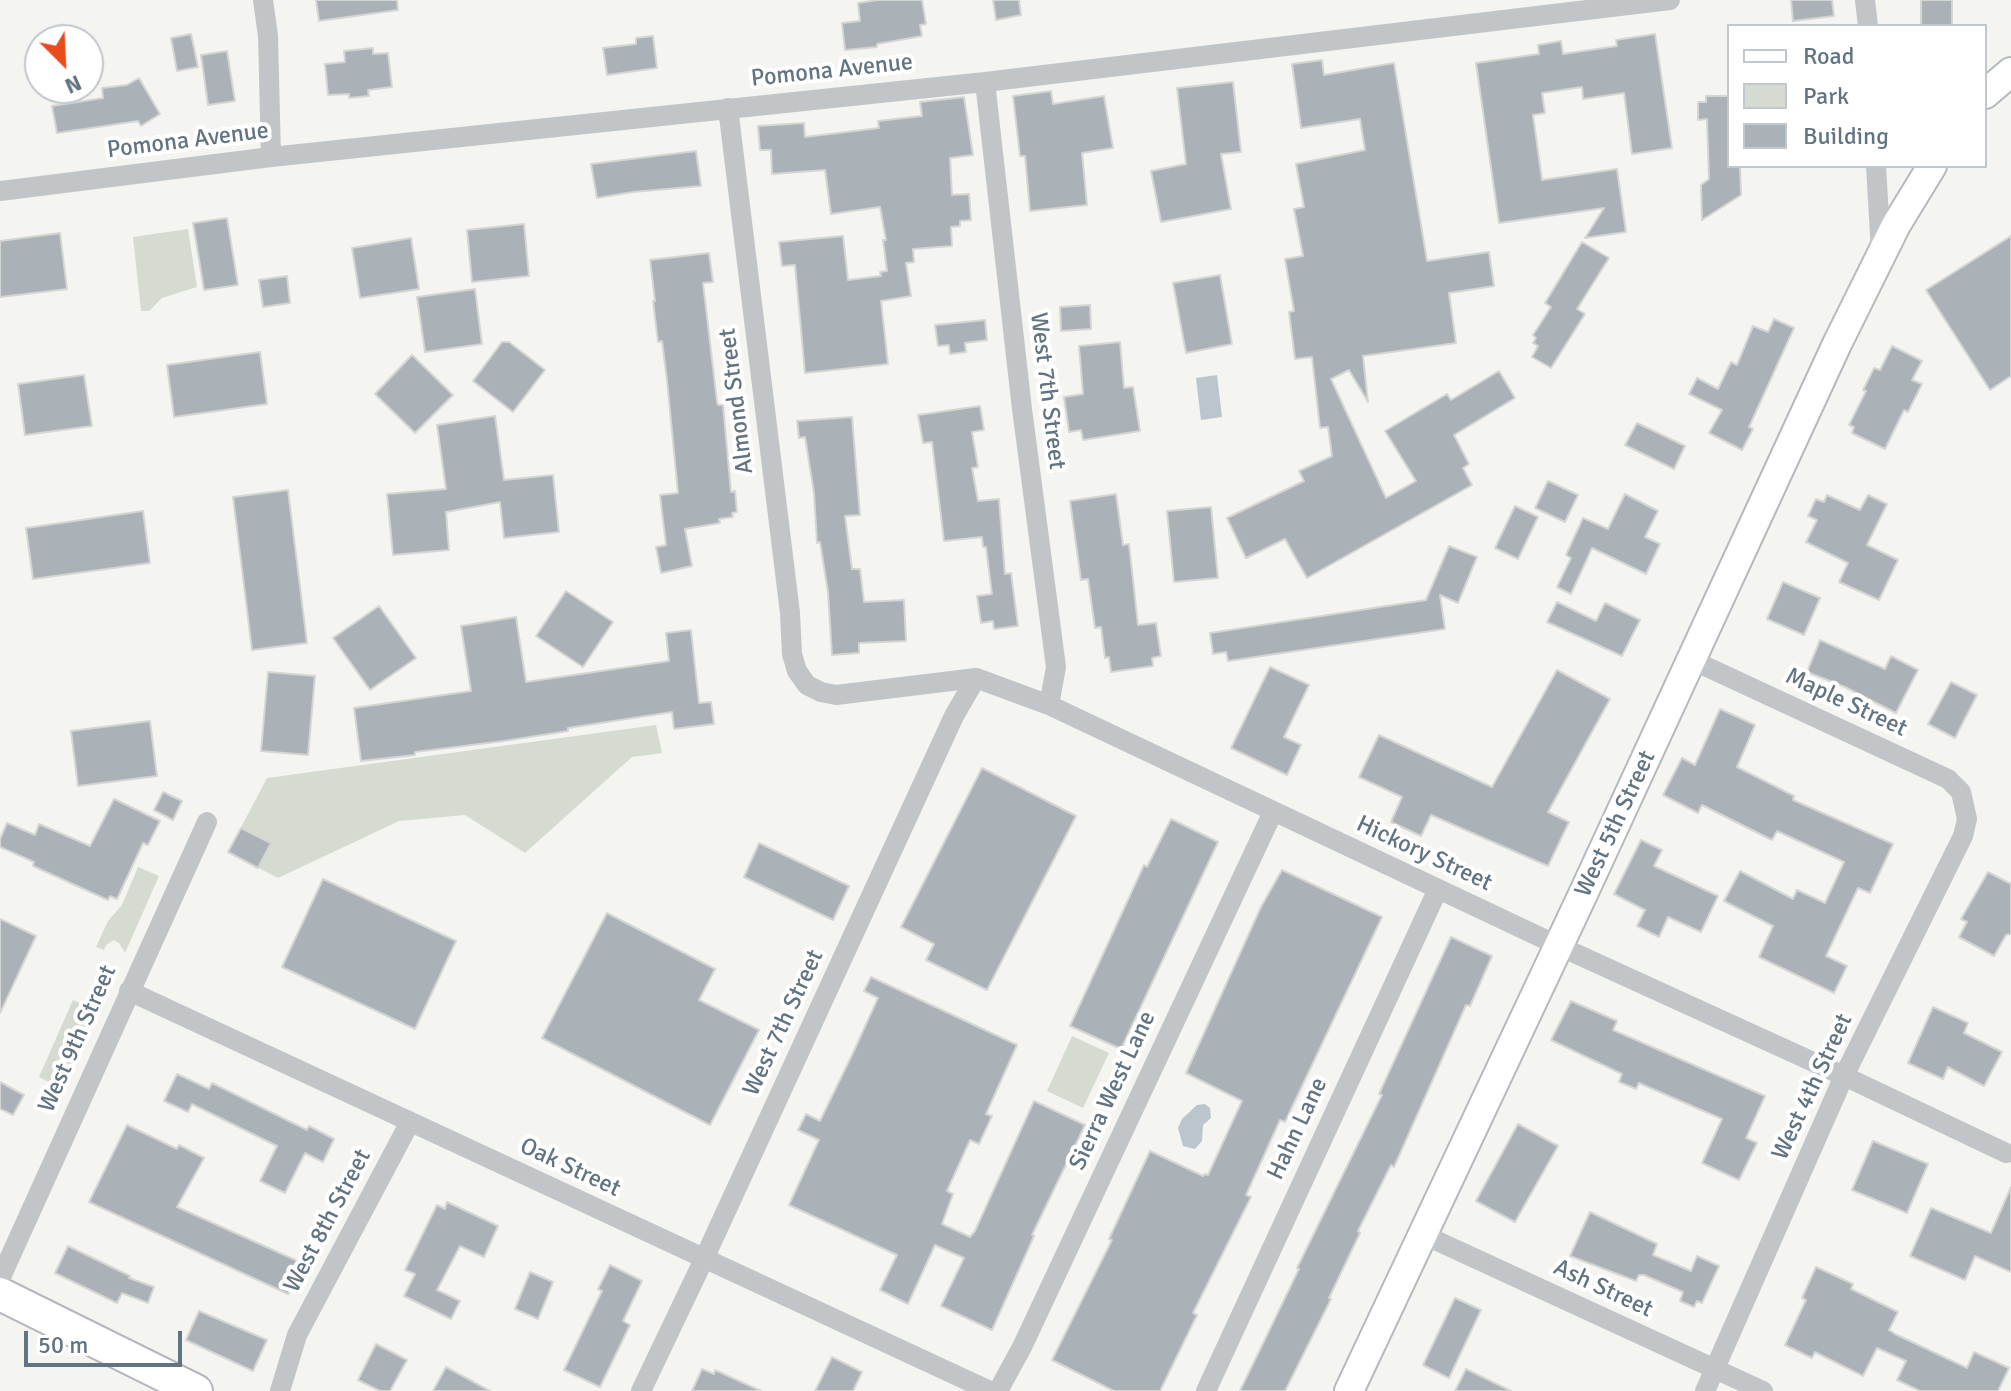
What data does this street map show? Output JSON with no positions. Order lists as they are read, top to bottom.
{
  "streets": {
    "street": [
      "Pomona Avenue",
      "West 7th Street",
      "Almond Street",
      "Maple Street",
      "West 5th Street",
      "Hickory Street",
      "West 9th Street",
      "West 4th Street",
      "Sierra West Lane",
      "Hahn Lane",
      "Oak Street",
      "West 8th Street",
      "Ash Street"
    ]
  },
  "crossings": [
    ["Pomona Avenue", "West 7th Street"],
    ["Pomona Avenue", "Almond Street"],
    ["West 7th Street", "Hickory Street"],
    ["West 7th Street", "Oak Street"],
    ["Almond Street", "Hickory Street"],
    ["Maple Street", "West 5th Street"],
    ["Maple Street", "West 4th Street"],
    ["West 5th Street", "Hickory Street"],
    ["West 5th Street", "Ash Street"],
    ["Hickory Street", "West 4th Street"],
    ["Hickory Street", "Sierra West Lane"],
    ["Hickory Street", "Hahn Lane"],
    ["West 9th Street", "Oak Street"],
    ["West 4th Street", "Ash Street"],
    ["Oak Street", "West 8th Street"]
  ],
  "legend": ["Road", "Park", "Building"],
  "scale_bar": "50 m",
  "north": "bottom right"
}
